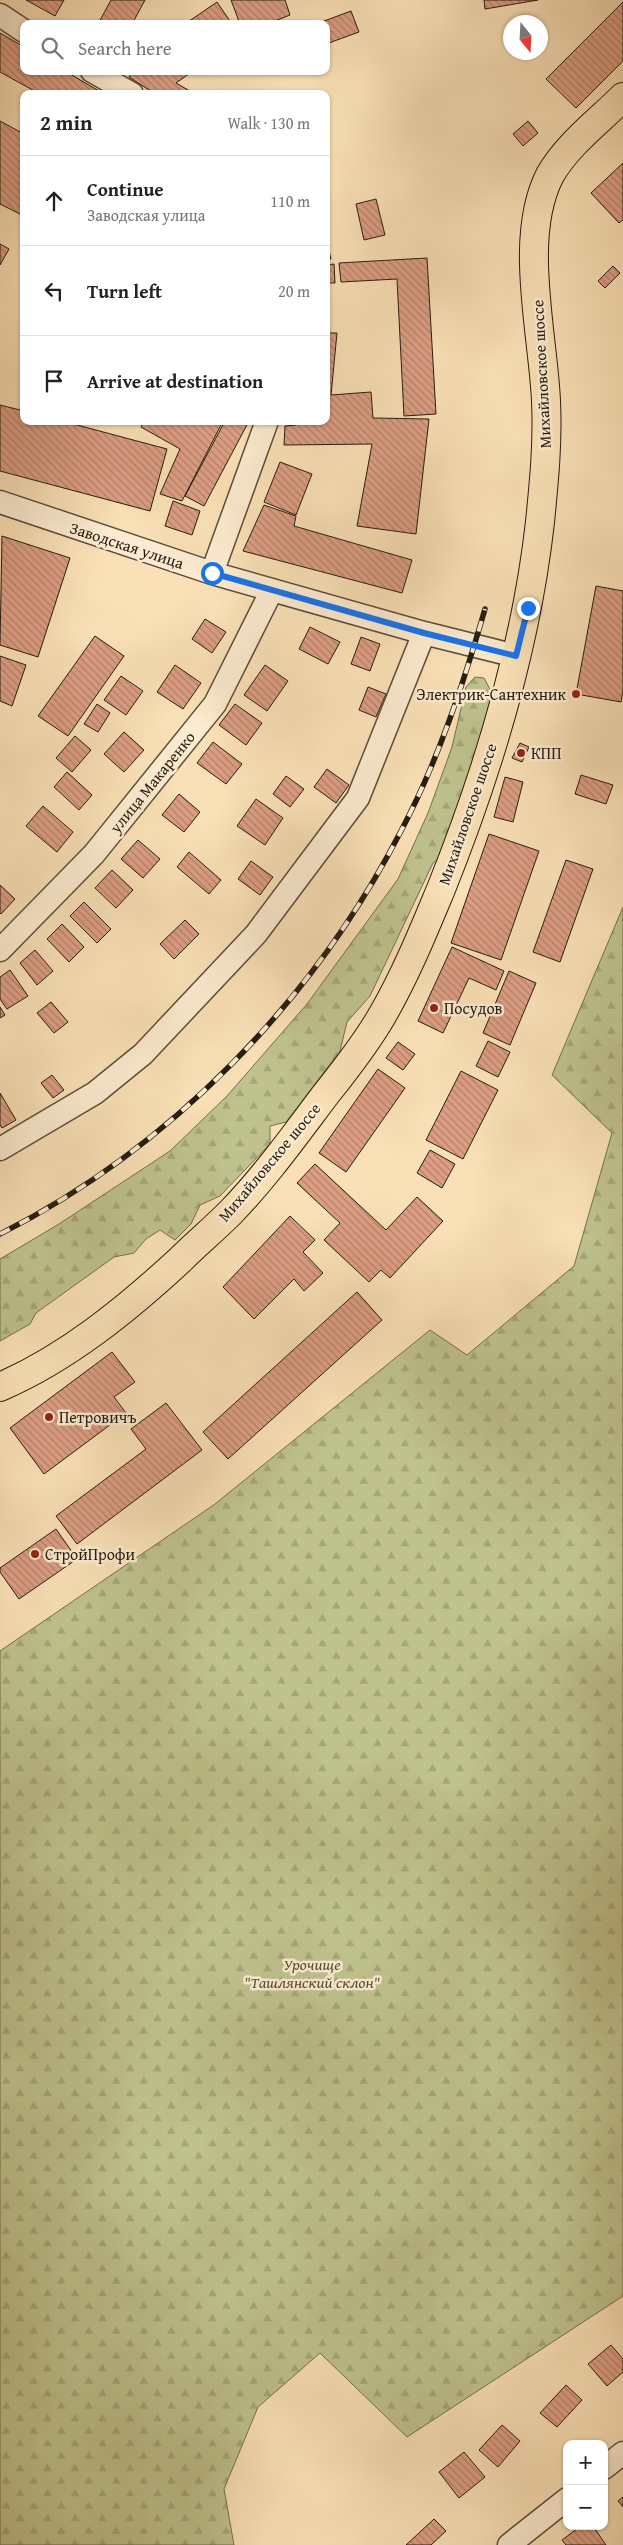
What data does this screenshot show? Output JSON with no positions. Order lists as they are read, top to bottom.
{
  "streets": {
    "main road": ["Михайловское шоссе"],
    "street": ["Заводская улица", "улица Макаренко"]
  },
  "crossings": [
    ["Михайловское шоссе", "Заводская улица"],
    ["Заводская улица", "улица Макаренко"]
  ],
  "parks": ["Урочище \"Ташлянский склон\""],
  "places": [
    "Электрик-Сантехник",
    "КПП",
    "Посудов",
    "Петровичъ",
    "СтройПрофи"
  ],
  "north": "bottom",
  "page": {
    "search": "Search here",
    "heading": ["2 min", "Walk · 130 m"],
    "list": [
      ["Continue", "Заводская улица", "110 m"],
      ["Turn left", "20 m"],
      "Arrive at destination"
    ],
    "map_buttons": ["+", "−"]
  }
}
